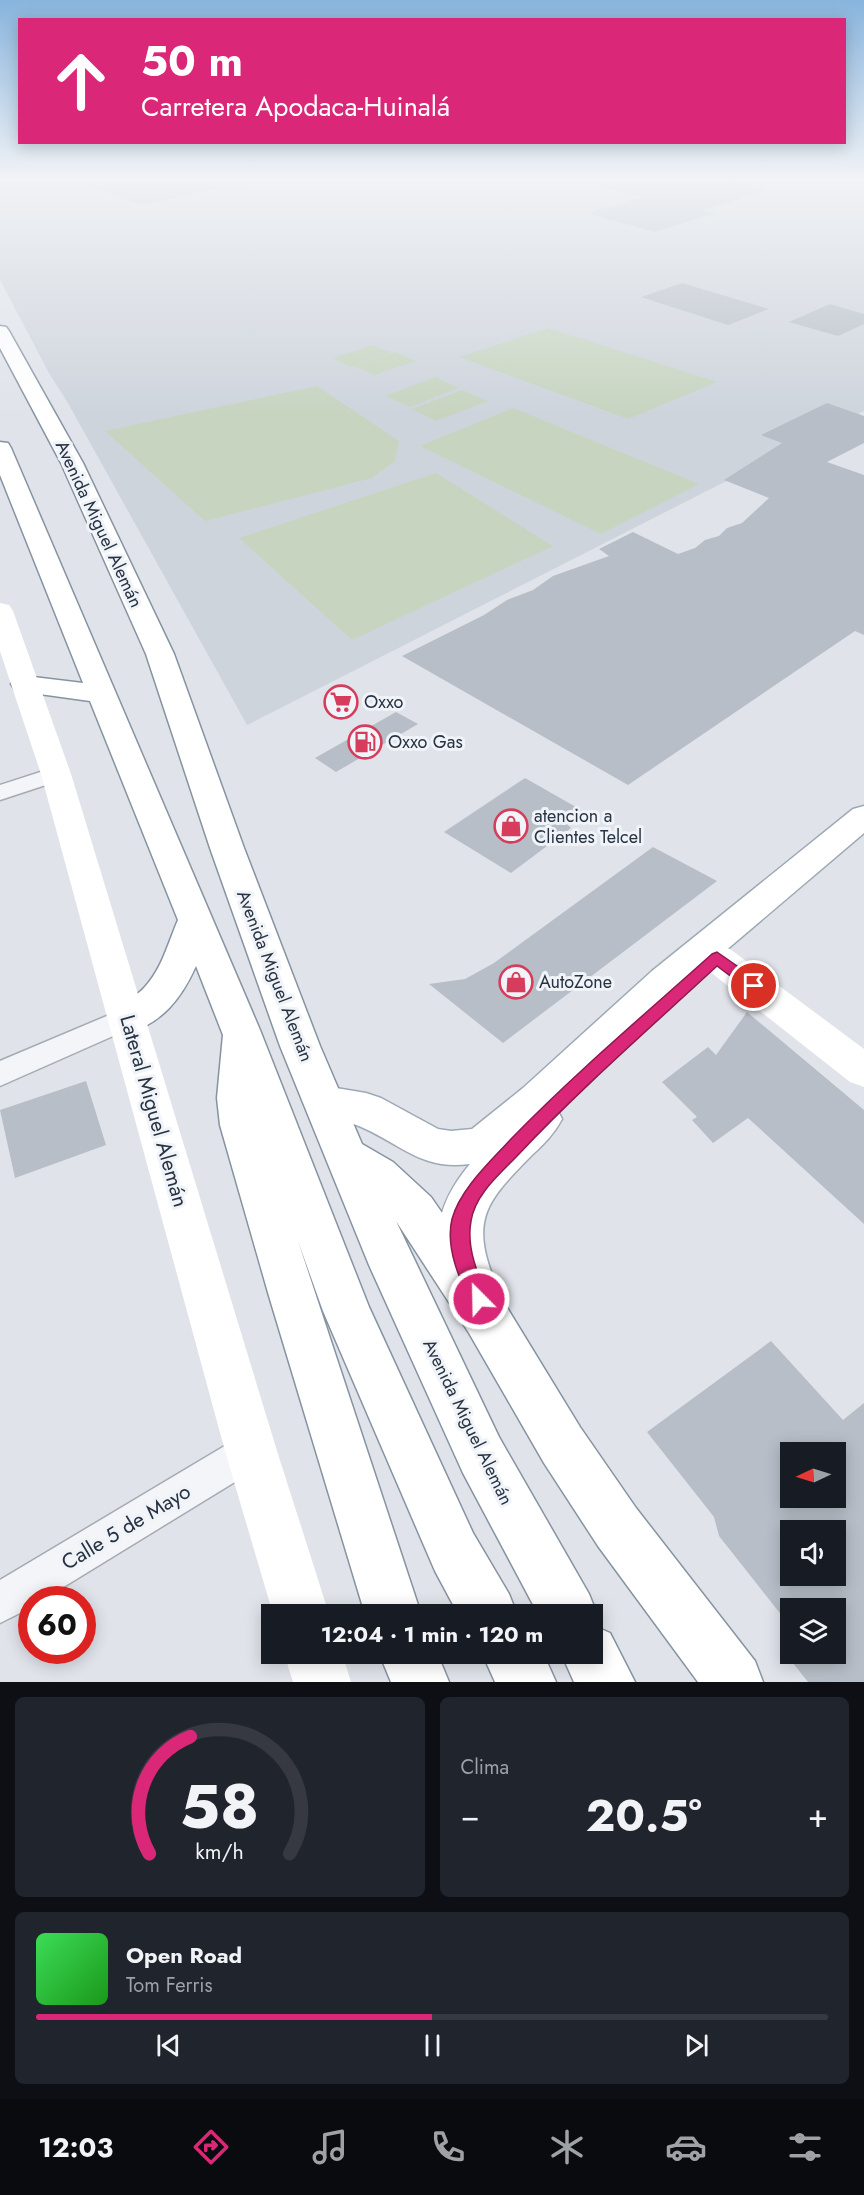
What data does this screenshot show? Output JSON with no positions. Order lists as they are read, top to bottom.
{
  "streets": {
    "main road": ["Avenida Miguel Alemán", "Lateral Miguel Alemán"],
    "street": ["Calle 5 de Mayo"]
  },
  "crossings": [
    ["Lateral Miguel Alemán", "Calle 5 de Mayo"]
  ],
  "places": {
    "supermarket": ["Oxxo"],
    "fuel station": ["Oxxo Gas"],
    "shop": ["atencion a Clientes Telcel", "AutoZone"]
  },
  "north": "left",
  "page": {
    "turn": ["50 m", "Carretera Apodaca-Huinalá"],
    "limit": "60",
    "trip": "12:04 · 1 min · 120 m",
    "tile": "Clima",
    "heat": ["−", "20.5°", "+"],
    "song": ["Open Road", "Tom Ferris"],
    "tabs": "12:03",
    "gauge": ["58", "km/h"]
  }
}
